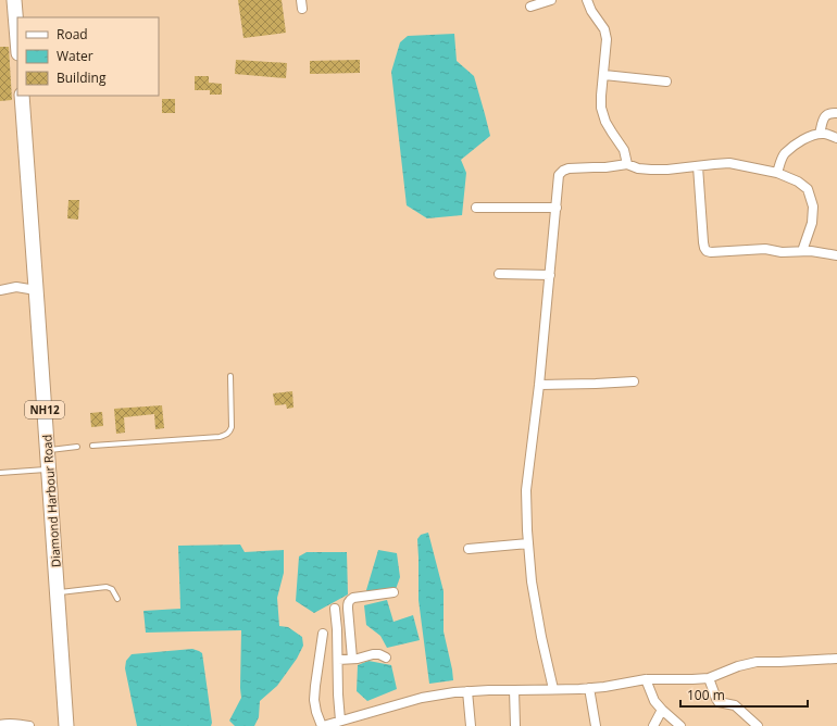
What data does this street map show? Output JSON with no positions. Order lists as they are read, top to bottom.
{
  "streets": {
    "highway": ["NH12", "Diamond Harbour Road"]
  },
  "legend": ["Road", "Water", "Building"],
  "scale_bar": "100 m"
}
